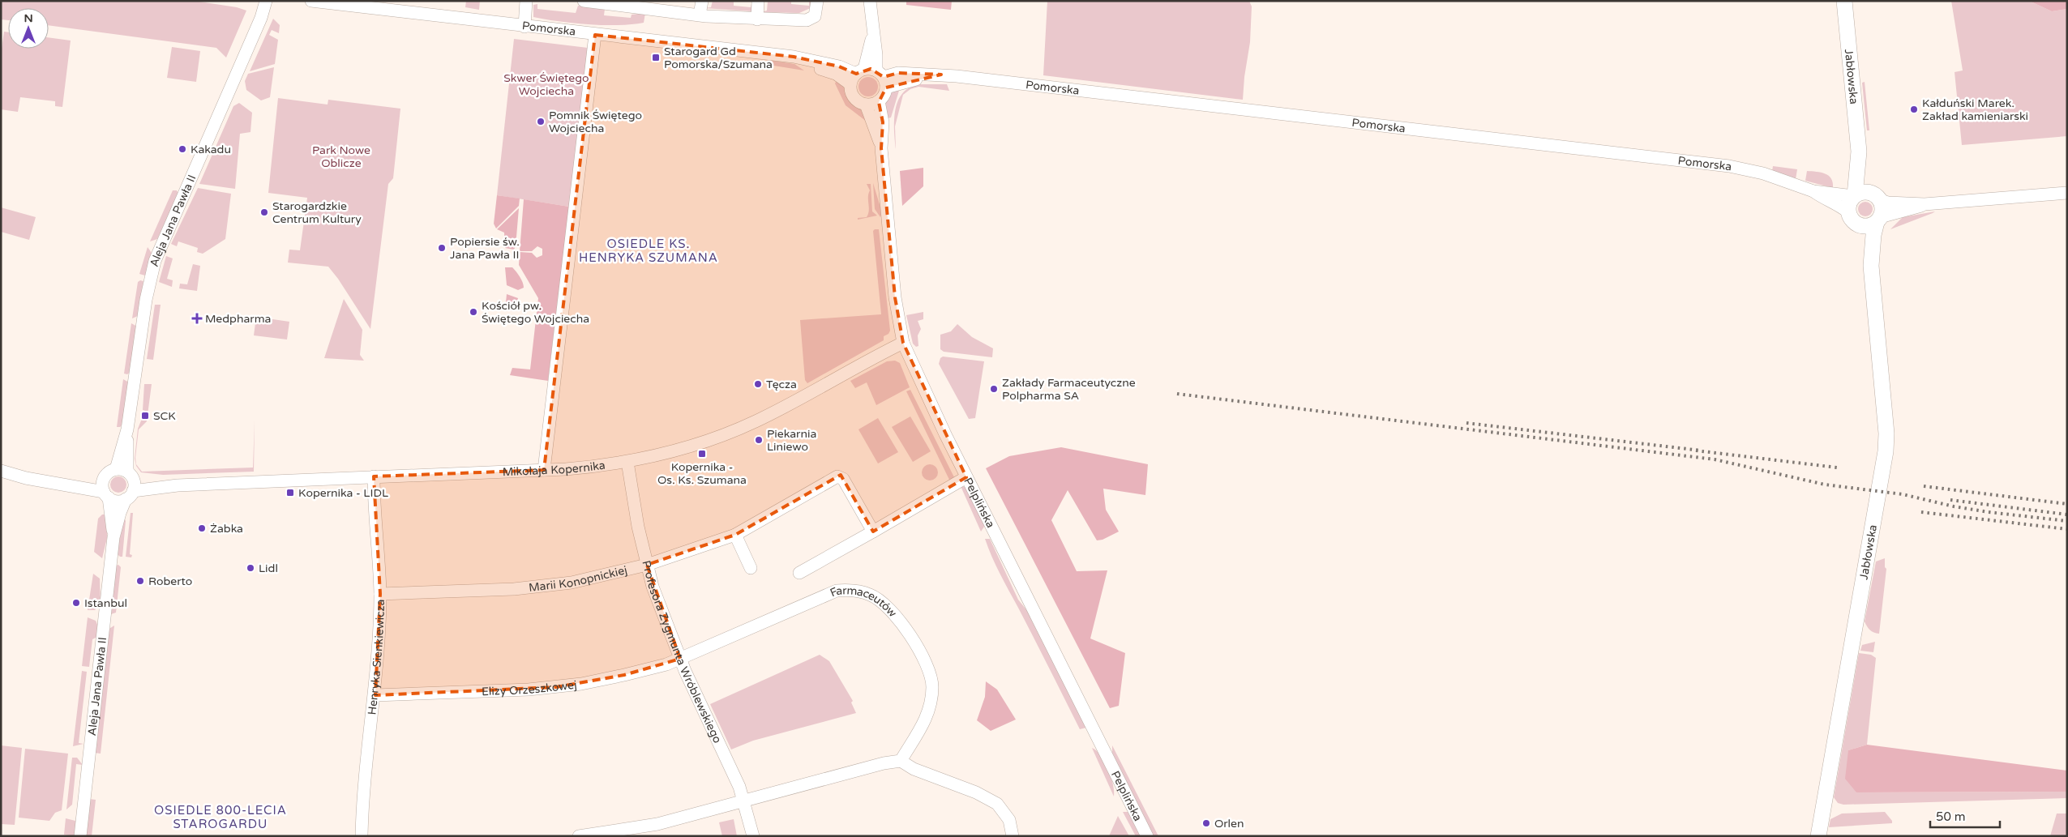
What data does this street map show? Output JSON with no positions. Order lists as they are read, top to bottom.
{
  "streets": {
    "main road": ["Jabłowska"],
    "street": [
      "Pomorska",
      "Aleja Jana Pawła II",
      "Mikołaja Kopernika",
      "Pelplińska",
      "Marii Konopnickiej",
      "Farmaceutów",
      "Profesora Zygmunta Wróblewskiego",
      "Henryka Sienkiewicza",
      "Elizy Orzeszkowej"
    ]
  },
  "crossings": [
    ["Pomorska", "Jabłowska"],
    ["Pomorska", "Pelplińska"],
    ["Aleja Jana Pawła II", "Mikołaja Kopernika"],
    ["Mikołaja Kopernika", "Pelplińska"],
    ["Mikołaja Kopernika", "Profesora Zygmunta Wróblewskiego"],
    ["Mikołaja Kopernika", "Henryka Sienkiewicza"],
    ["Marii Konopnickiej", "Profesora Zygmunta Wróblewskiego"],
    ["Marii Konopnickiej", "Henryka Sienkiewicza"],
    ["Farmaceutów", "Profesora Zygmunta Wróblewskiego"],
    ["Farmaceutów", "Elizy Orzeszkowej"],
    ["Profesora Zygmunta Wróblewskiego", "Elizy Orzeszkowej"],
    ["Henryka Sienkiewicza", "Elizy Orzeszkowej"]
  ],
  "districts": ["OSIEDLE KS. HENRYKA SZUMANA", "OSIEDLE 800-LECIA STAROGARDU"],
  "parks": ["Skwer Świętego Wojciecha", "Park Nowe Oblicze"],
  "places": {
    "transit": [
      "Starogard Gd Pomorska/Szumana",
      "SCK",
      "Kopernika - Os. Ks. Szumana",
      "Kopernika - LIDL"
    ],
    "other": [
      "Kałduński Marek. Zakład kamieniarski",
      "Pomnik Świętego Wojciecha",
      "Kakadu",
      "Starogardzkie Centrum Kultury",
      "Popiersie św. Jana Pawła II",
      "Kościół pw. Świętego Wojciecha",
      "Tęcza",
      "Zakłady Farmaceutyczne Polpharma SA",
      "Piekarnia Liniewo",
      "Żabka",
      "Lidl",
      "Roberto",
      "Istanbul",
      "Orlen"
    ],
    "health": ["Medpharma"]
  },
  "scale_bar": "50 m",
  "north": "top"
}
